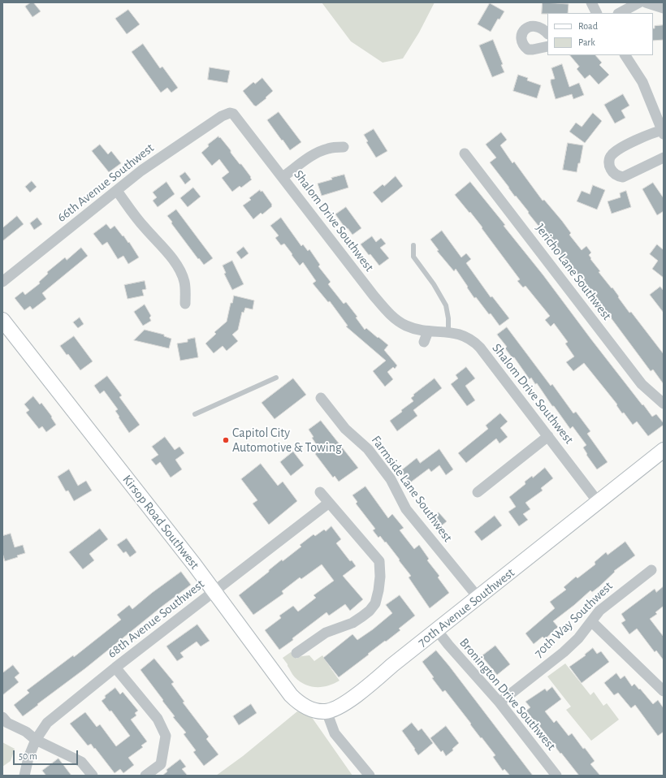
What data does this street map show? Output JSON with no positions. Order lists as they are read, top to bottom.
{
  "streets": {
    "street": [
      "66th Avenue Southwest",
      "Shalom Drive Southwest",
      "Jericho Lane Southwest",
      "Farmside Lane Southwest",
      "Kirsop Road Southwest",
      "70th Avenue Southwest",
      "68th Avenue Southwest",
      "70th Way Southwest",
      "Bronington Drive Southwest"
    ]
  },
  "crossings": [
    ["66th Avenue Southwest", "Shalom Drive Southwest"],
    ["Shalom Drive Southwest", "70th Avenue Southwest"],
    ["Farmside Lane Southwest", "70th Avenue Southwest"],
    ["Kirsop Road Southwest", "70th Avenue Southwest"],
    ["Kirsop Road Southwest", "68th Avenue Southwest"],
    ["70th Avenue Southwest", "Bronington Drive Southwest"],
    ["70th Way Southwest", "Bronington Drive Southwest"]
  ],
  "places": ["Capitol City Automotive & Towing"],
  "legend": ["Road", "Park"],
  "scale_bar": "50 m"
}
